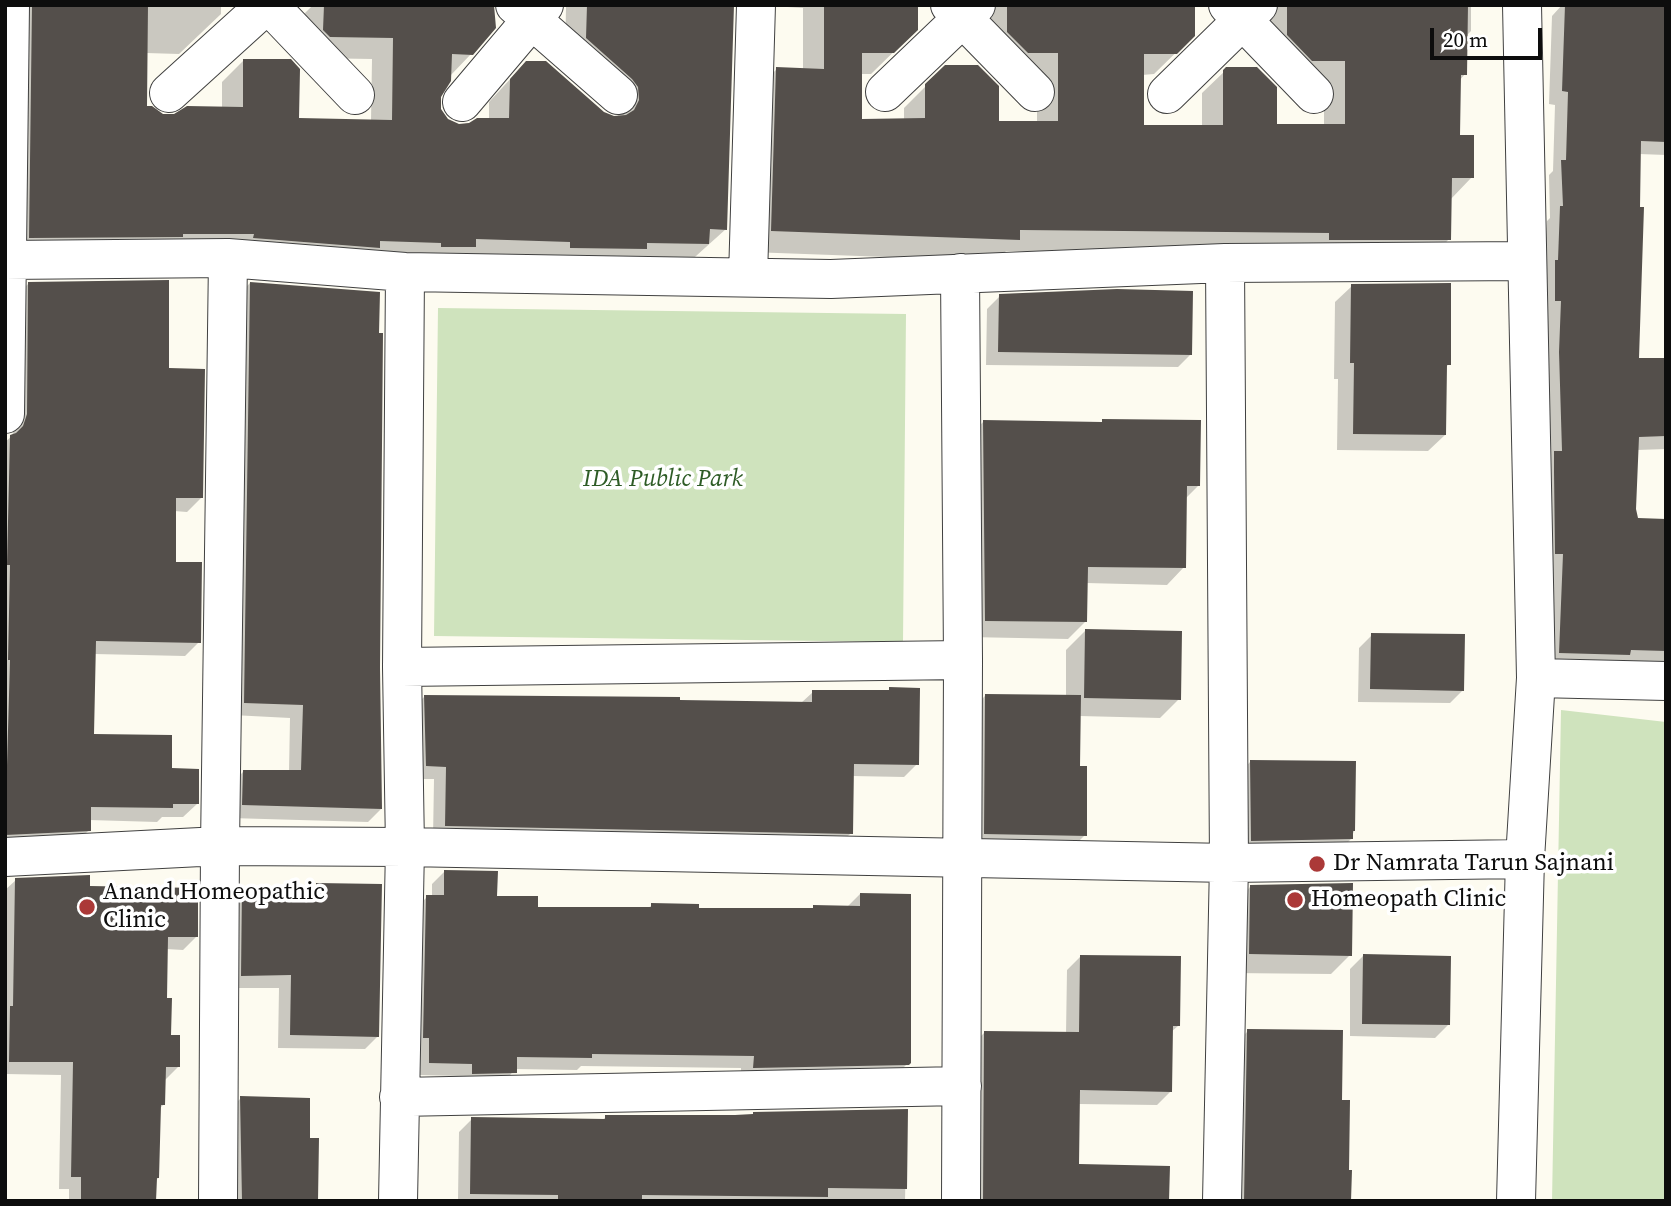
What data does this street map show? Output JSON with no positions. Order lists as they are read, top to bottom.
{
  "parks": ["IDA Public Park"],
  "places": ["Dr Namrata Tarun Sajnani", "Homeopath Clinic", "Anand Homeopathic Clinic"],
  "scale_bar": "20 m"
}
